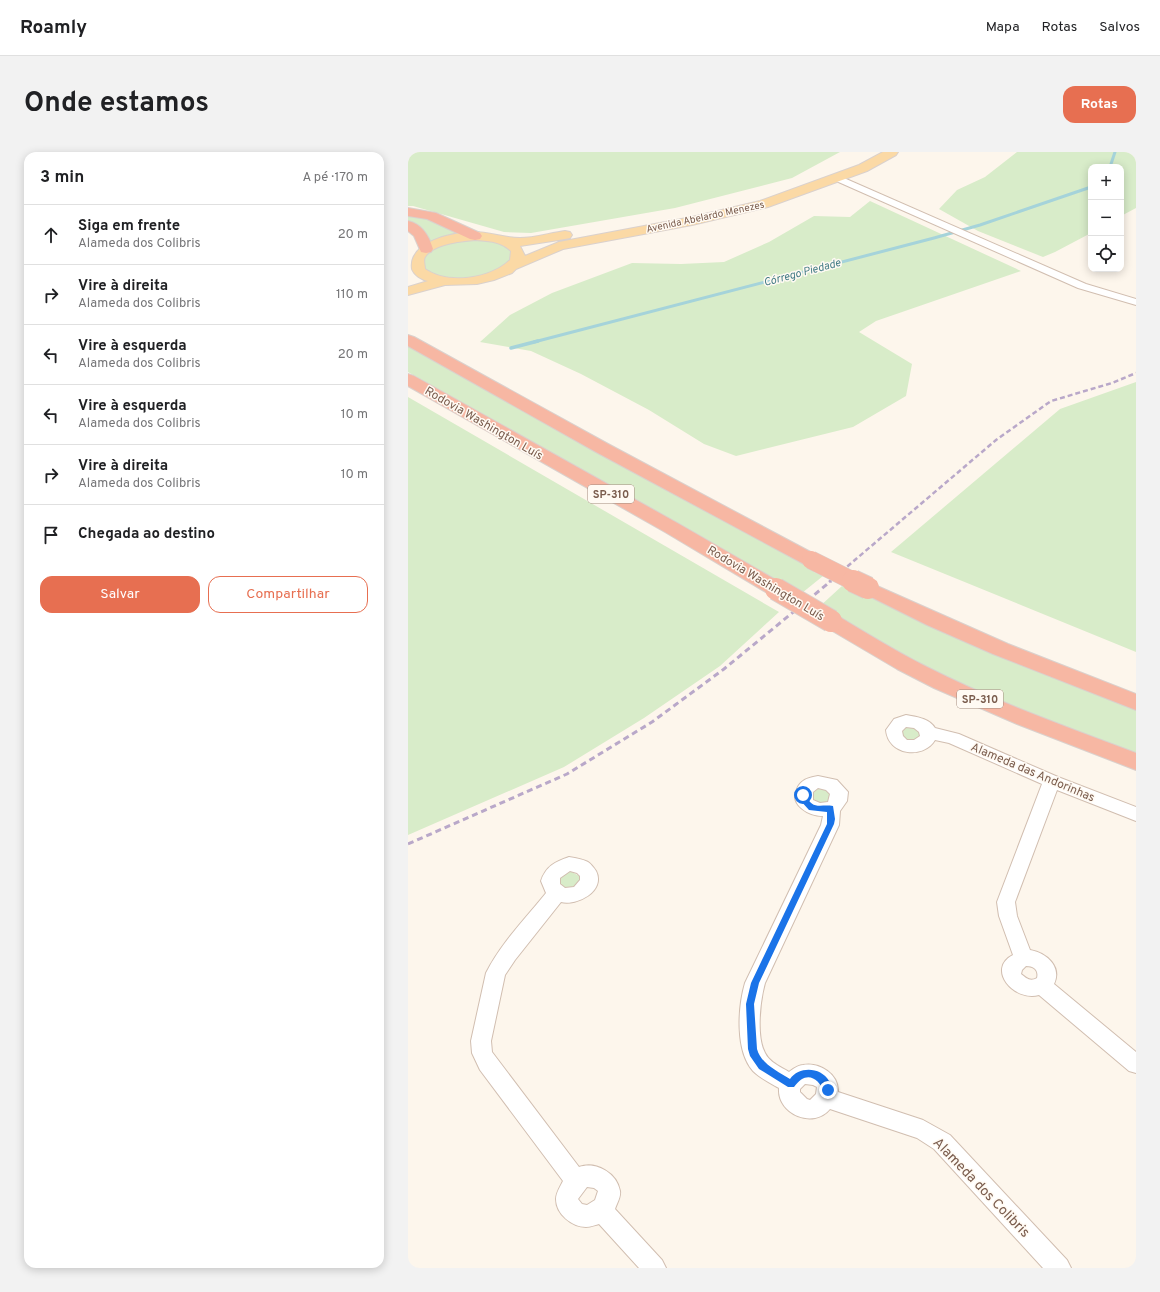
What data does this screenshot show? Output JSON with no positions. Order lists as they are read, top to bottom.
{
  "streets": {
    "highway": ["Rodovia Washington Luís", "SP-310"],
    "main road": ["Avenida Abelardo Menezes"],
    "street": ["Alameda das Andorinhas", "Alameda dos Colibris"]
  },
  "water": ["Córrego Piedade"],
  "page": {
    "header": "Roamly",
    "nav": ["Mapa", "Rotas", "Salvos"],
    "title": "Onde estamos",
    "buttons": [
      "Rotas",
      ["Salvar", "Compartilhar"]
    ],
    "heading": ["3 min", "A pé · 170 m"],
    "map_buttons": ["+", "−"],
    "list": [
      ["Siga em frente", "Alameda dos Colibris", "20 m"],
      ["Vire à direita", "Alameda dos Colibris", "110 m"],
      ["Vire à esquerda", "Alameda dos Colibris", "20 m"],
      ["Vire à esquerda", "Alameda dos Colibris", "10 m"],
      ["Vire à direita", "Alameda dos Colibris", "10 m"],
      "Chegada ao destino"
    ]
  }
}
